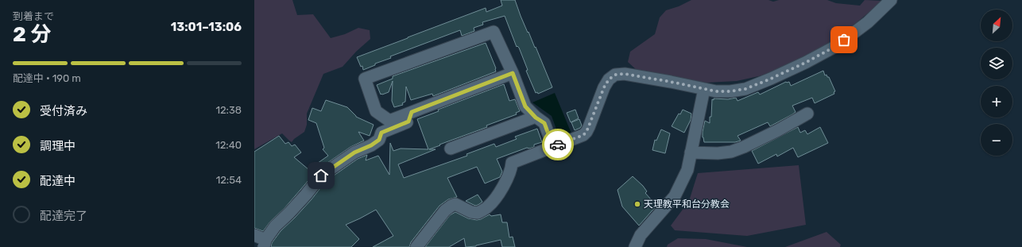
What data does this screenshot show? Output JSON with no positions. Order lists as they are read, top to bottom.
{
  "places": ["天理教平和台分教会"],
  "north": "top right",
  "page": {
    "heading": ["2 分", "到着まで", "13:01–13:06"],
    "map_buttons": ["+", "−"],
    "bar": "配達中 · 190 m",
    "list": [
      ["受付済み", "12:38"],
      ["調理中", "12:40"],
      ["配達中", "12:54"],
      "配達完了"
    ]
  }
}
